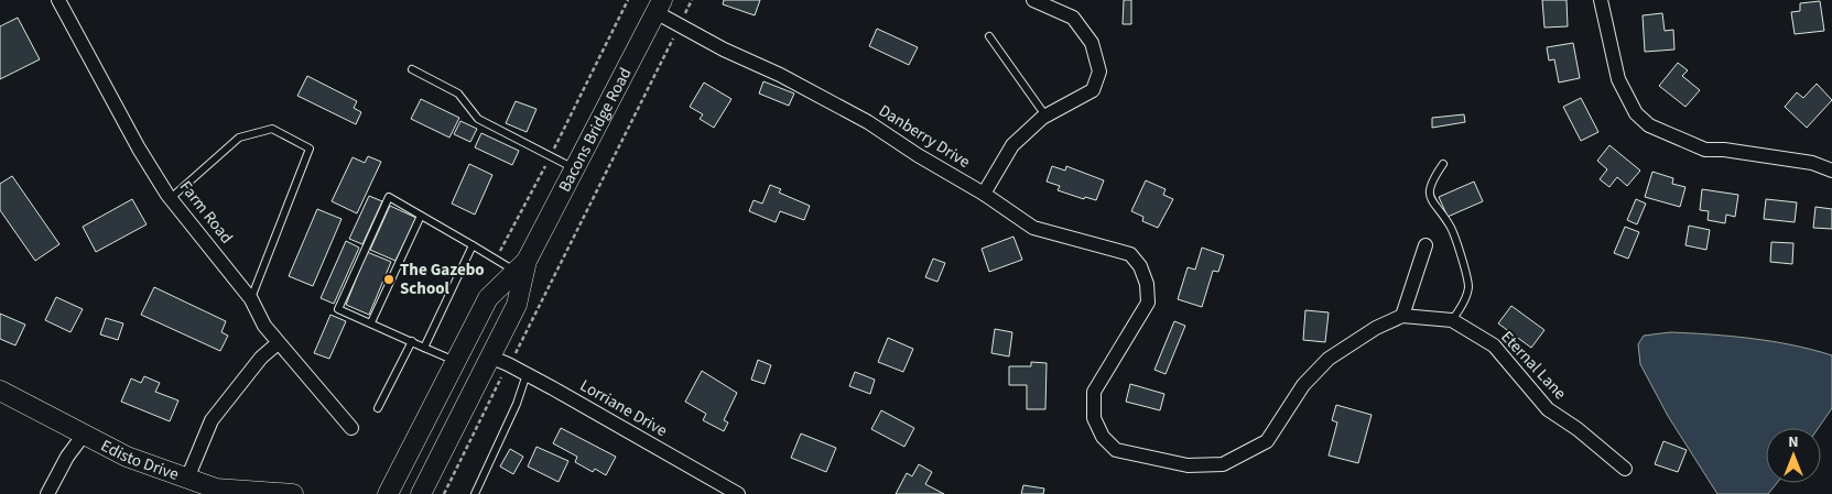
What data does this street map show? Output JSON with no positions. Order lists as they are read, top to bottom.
{
  "streets": {
    "main road": ["Bacons Bridge Road", "Edisto Drive"],
    "street": [
      "Danberry Drive",
      "Farm Road",
      "Eternal Lane",
      "Lorriane Drive"
    ]
  },
  "crossings": [
    ["Bacons Bridge Road", "Danberry Drive"],
    ["Bacons Bridge Road", "Lorriane Drive"],
    ["Danberry Drive", "Eternal Lane"]
  ],
  "places": ["The Gazebo School"],
  "north": "top"
}
